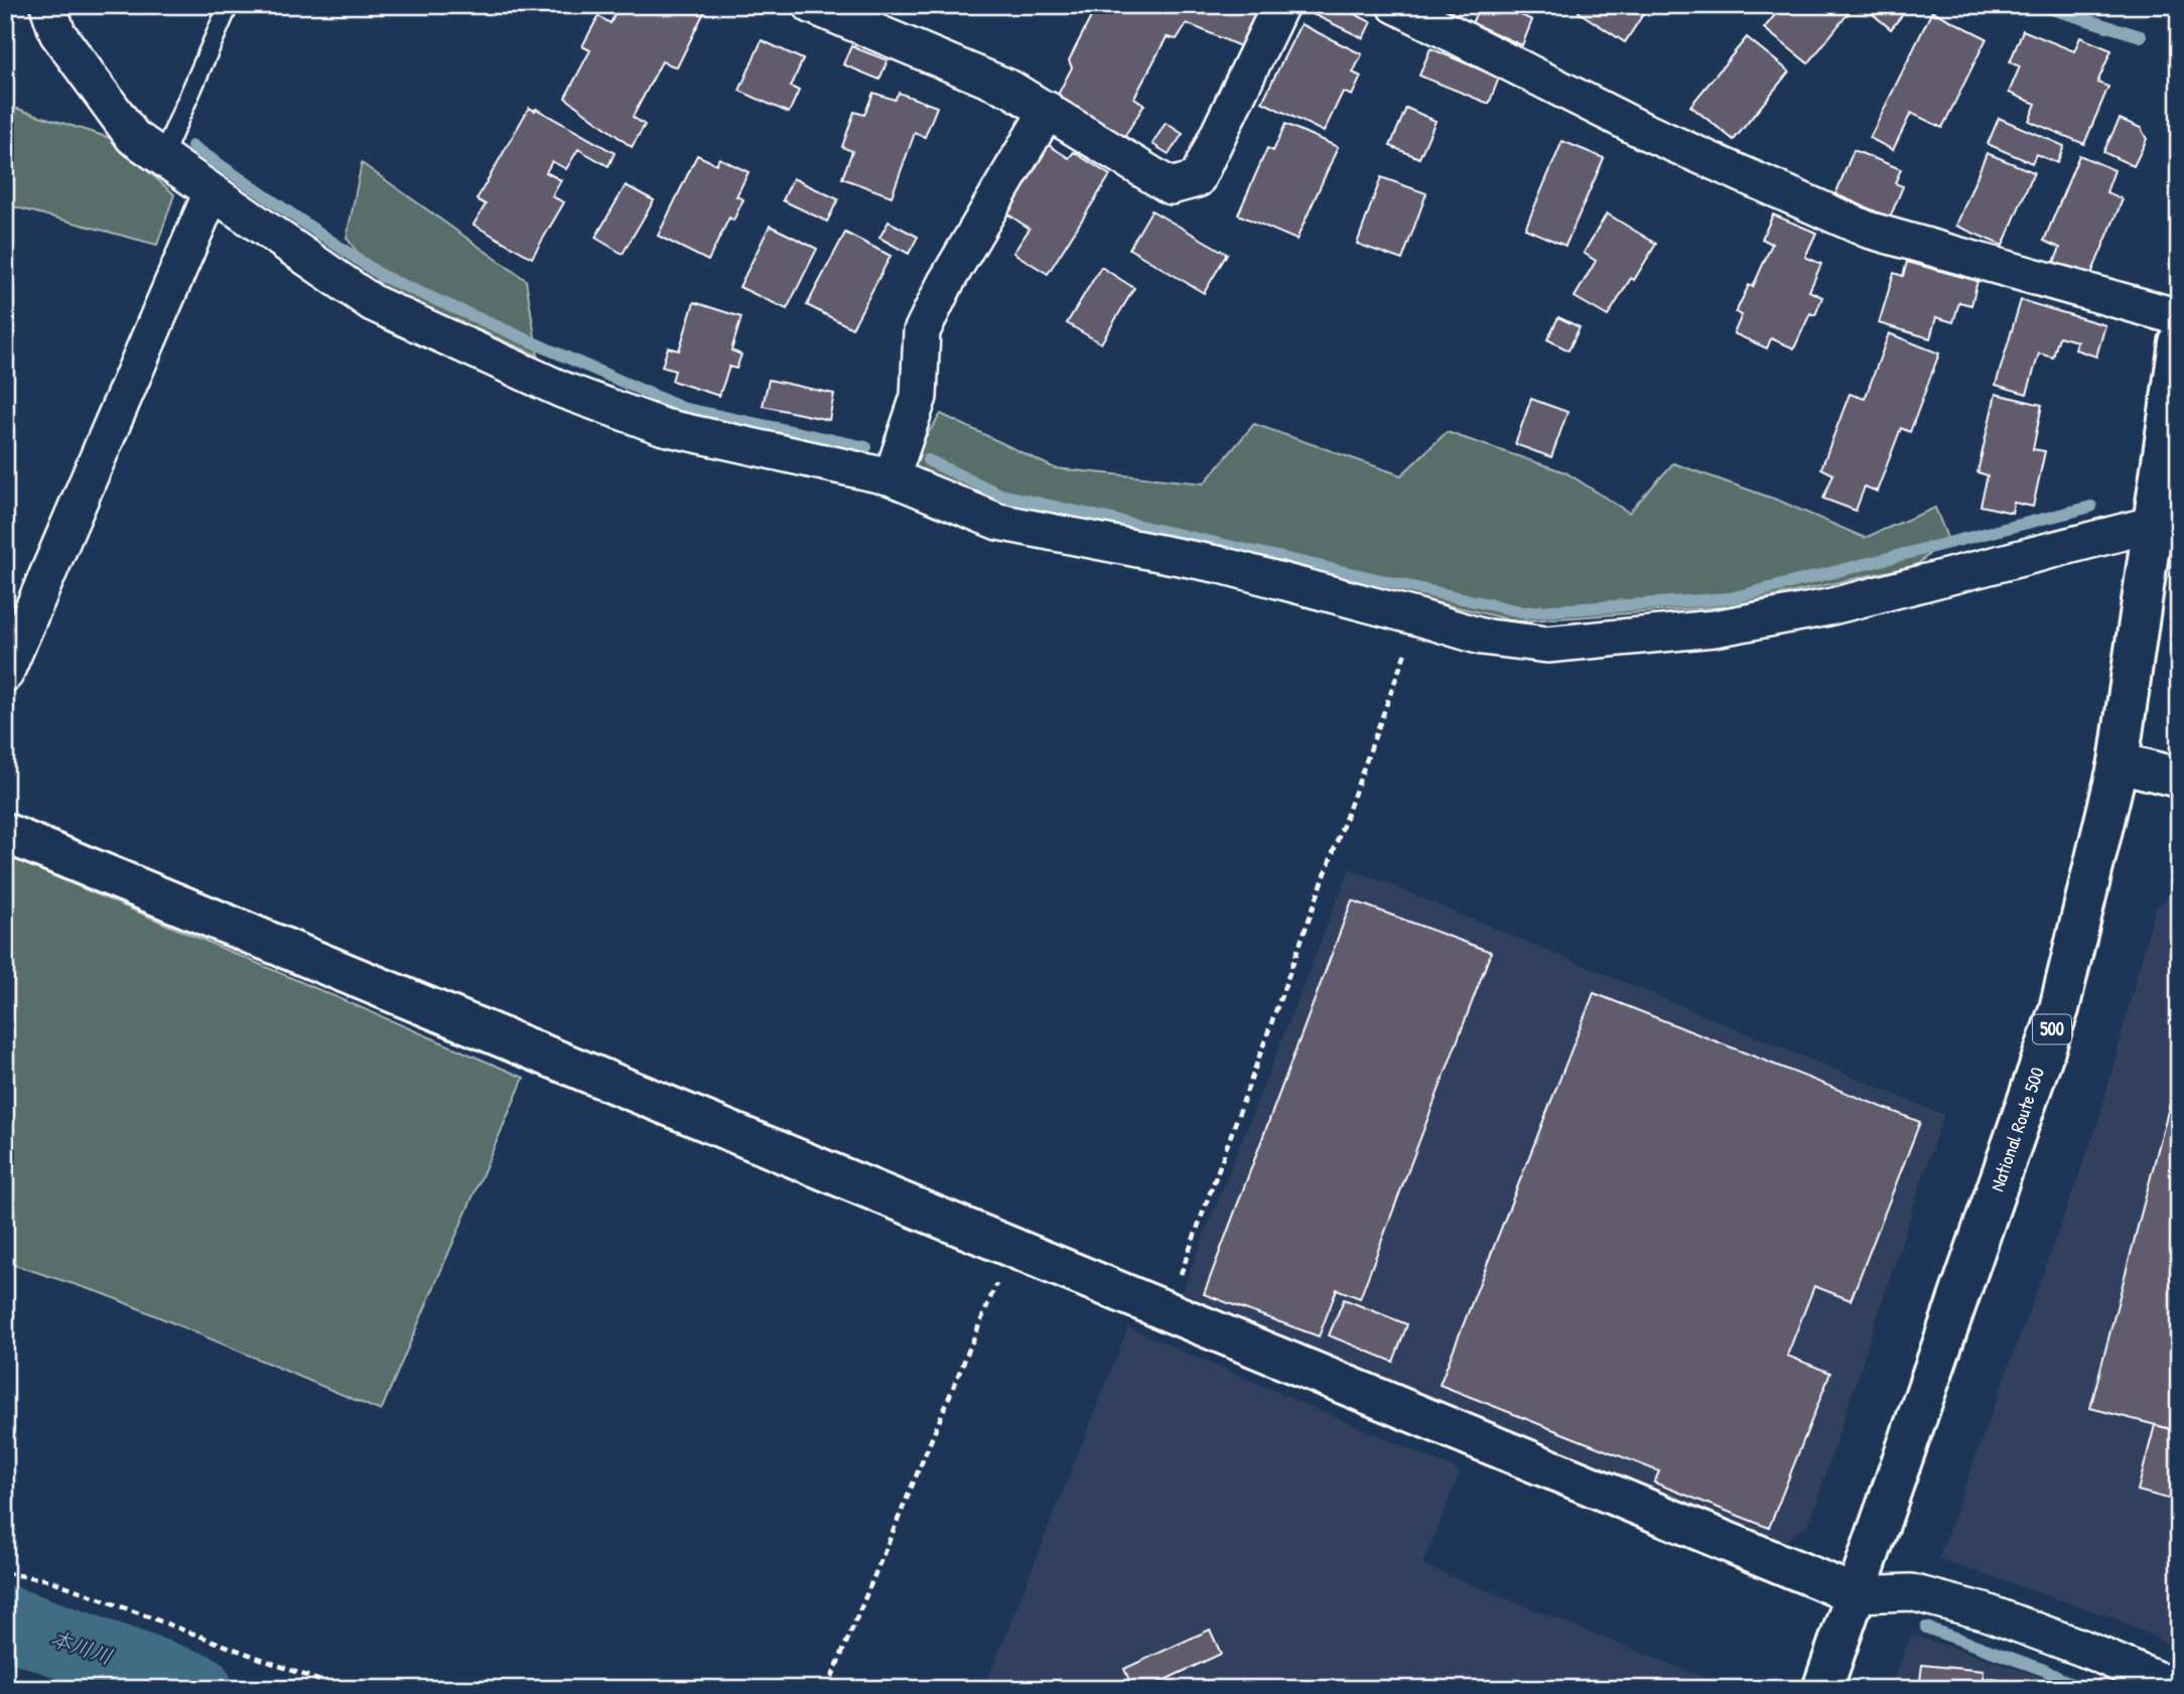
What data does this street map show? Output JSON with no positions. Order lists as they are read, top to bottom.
{
  "streets": {
    "main road": ["500", "National Route 500"]
  },
  "water": ["本川川"]
}
